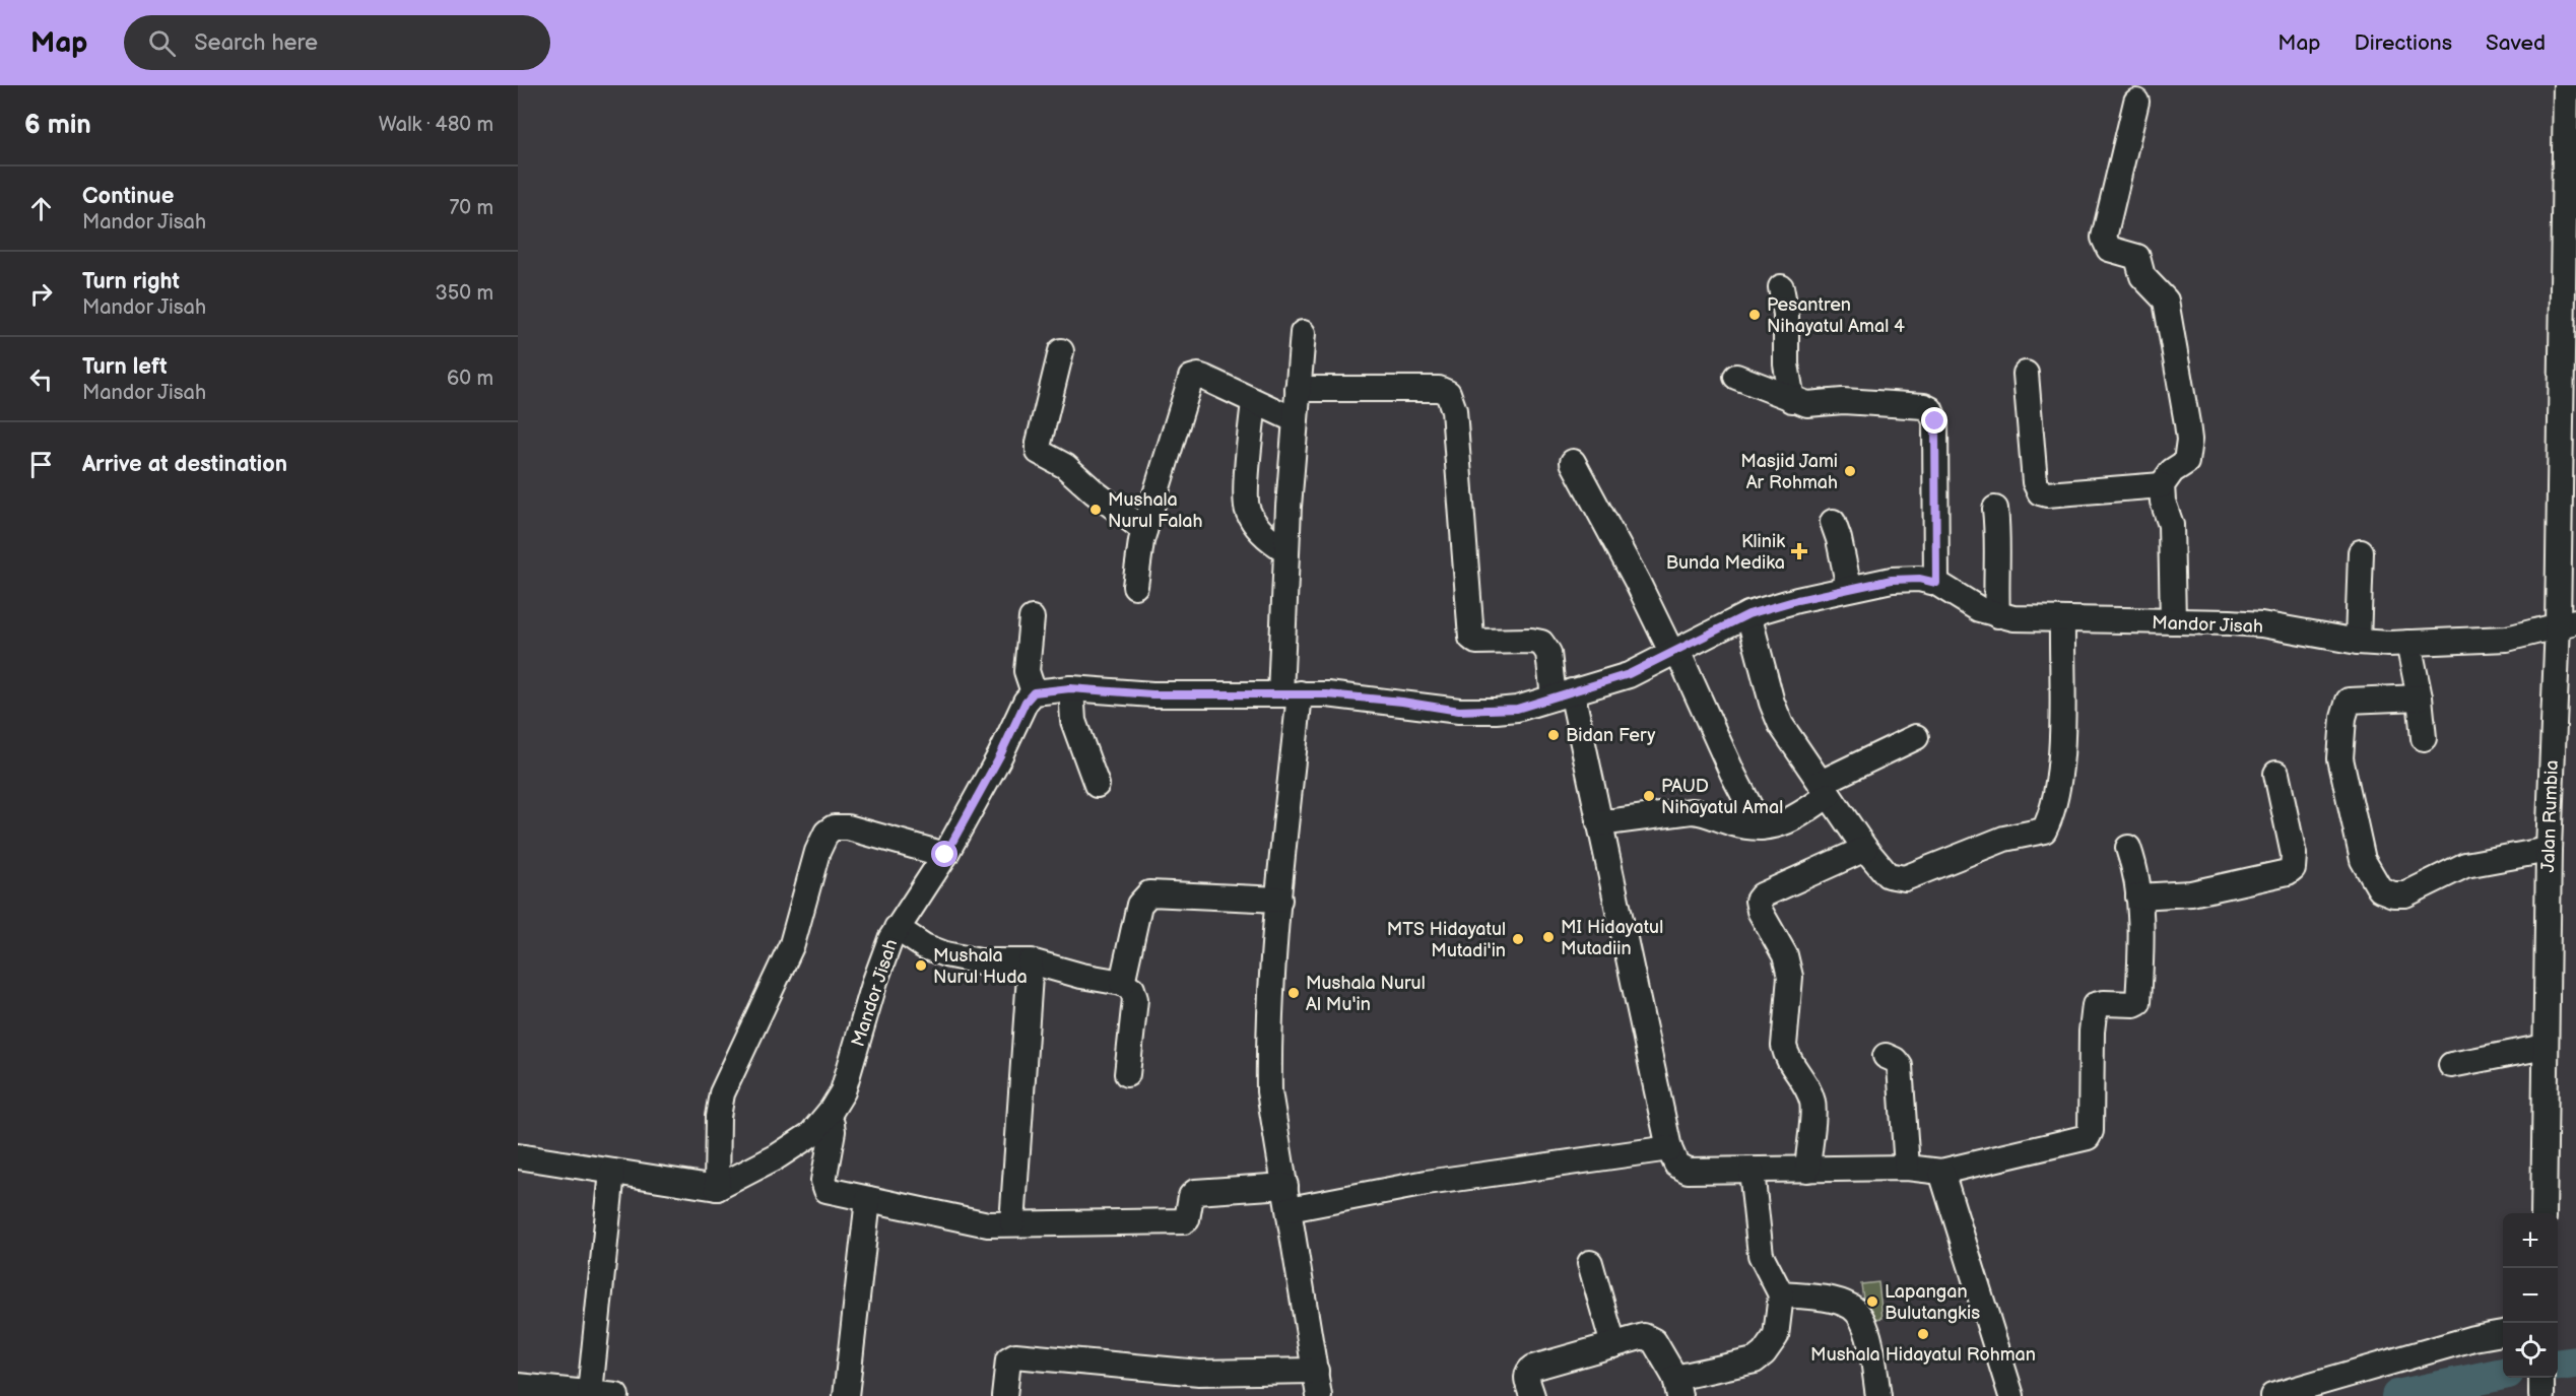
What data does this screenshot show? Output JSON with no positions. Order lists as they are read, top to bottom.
{
  "streets": {
    "street": ["Mandor Jisah", "Jalan Rumbia"]
  },
  "crossings": [
    ["Mandor Jisah", "Jalan Rumbia"]
  ],
  "places": {
    "other": [
      "Pesantren Nihayatul Amal 4",
      "Masjid Jami Ar Rohmah",
      "Mushala Nurul Falah",
      "Bidan Fery",
      "PAUD Nihayatul Amal",
      "MI Hidayatul Mutadiin",
      "MTS Hidayatul Mutadi'in",
      "Mushala Nurul Huda",
      "Mushala Nurul Al Mu'in",
      "Lapangan Bulutangkis",
      "Mushala Hidayatul Rohman"
    ],
    "health": ["Klinik Bunda Medika"]
  },
  "page": {
    "header": "Map",
    "search": "Search here",
    "nav": ["Map", "Directions", "Saved"],
    "heading": ["6 min", "Walk · 480 m"],
    "list": [
      ["Continue", "Mandor Jisah", "70 m"],
      ["Turn right", "Mandor Jisah", "350 m"],
      ["Turn left", "Mandor Jisah", "60 m"],
      "Arrive at destination"
    ],
    "map_buttons": ["+", "−"]
  }
}
